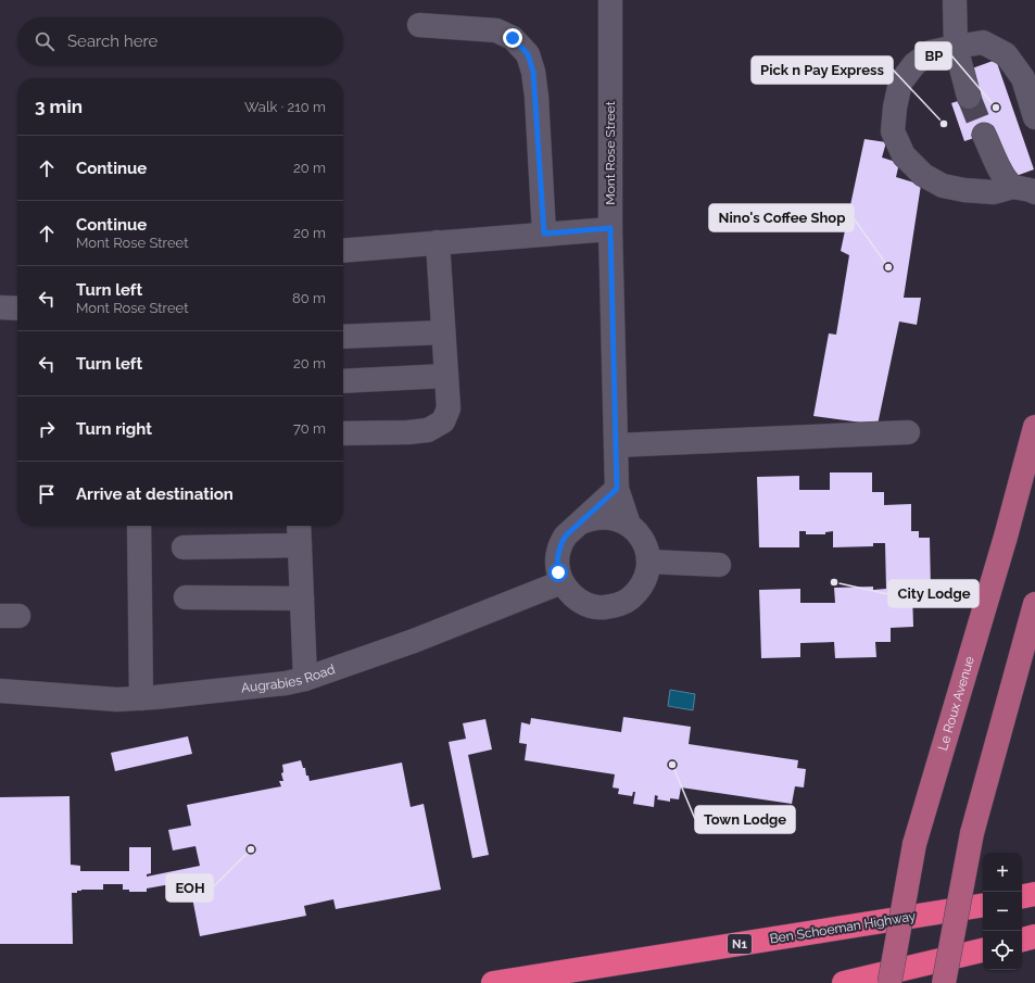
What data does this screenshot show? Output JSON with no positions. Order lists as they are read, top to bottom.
{
  "streets": {
    "highway": ["Ben Schoeman Highway", "N1"],
    "main road": ["Le Roux Avenue"],
    "street": ["Mont Rose Street", "Augrabies Road"]
  },
  "crossings": [
    ["Mont Rose Street", "Augrabies Road"]
  ],
  "places": [
    "BP",
    "Pick n Pay Express",
    "Nino's Coffee Shop",
    "City Lodge",
    "Town Lodge",
    "EOH"
  ],
  "page": {
    "search": "Search here",
    "heading": ["3 min", "Walk · 210 m"],
    "list": [
      ["Continue", "20 m"],
      ["Continue", "Mont Rose Street", "20 m"],
      ["Turn left", "Mont Rose Street", "80 m"],
      ["Turn left", "20 m"],
      ["Turn right", "70 m"],
      "Arrive at destination"
    ],
    "map_buttons": ["+", "−"]
  }
}
